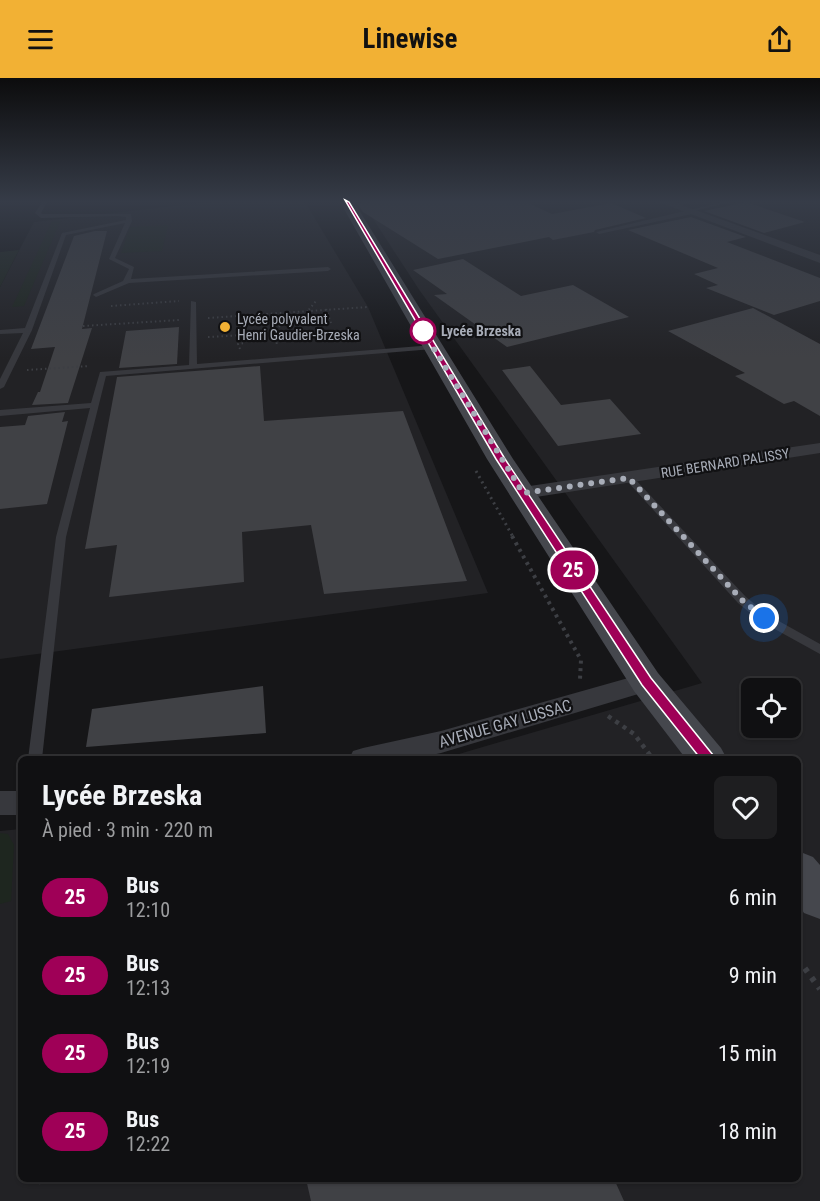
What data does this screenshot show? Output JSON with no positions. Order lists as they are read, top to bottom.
{
  "streets": {
    "street": ["RUE BERNARD PALISSY", "AVENUE GAY LUSSAC"]
  },
  "places": ["Lycée polyvalent Henri Gaudier-Brzeska", "Lycée Brzeska"],
  "lines": ["bus line 25"],
  "page": {
    "header": "Linewise",
    "on_map": "25",
    "heading": ["Lycée Brzeska", "À pied · 3 min · 220 m"],
    "list": [
      {
        "mark": "25",
        "name": "Bus",
        "note": "12:10",
        "value": "6 min"
      },
      {
        "mark": "25",
        "name": "Bus",
        "note": "12:13",
        "value": "9 min"
      },
      {
        "mark": "25",
        "name": "Bus",
        "note": "12:19",
        "value": "15 min"
      },
      {
        "mark": "25",
        "name": "Bus",
        "note": "12:22",
        "value": "18 min"
      }
    ]
  }
}
